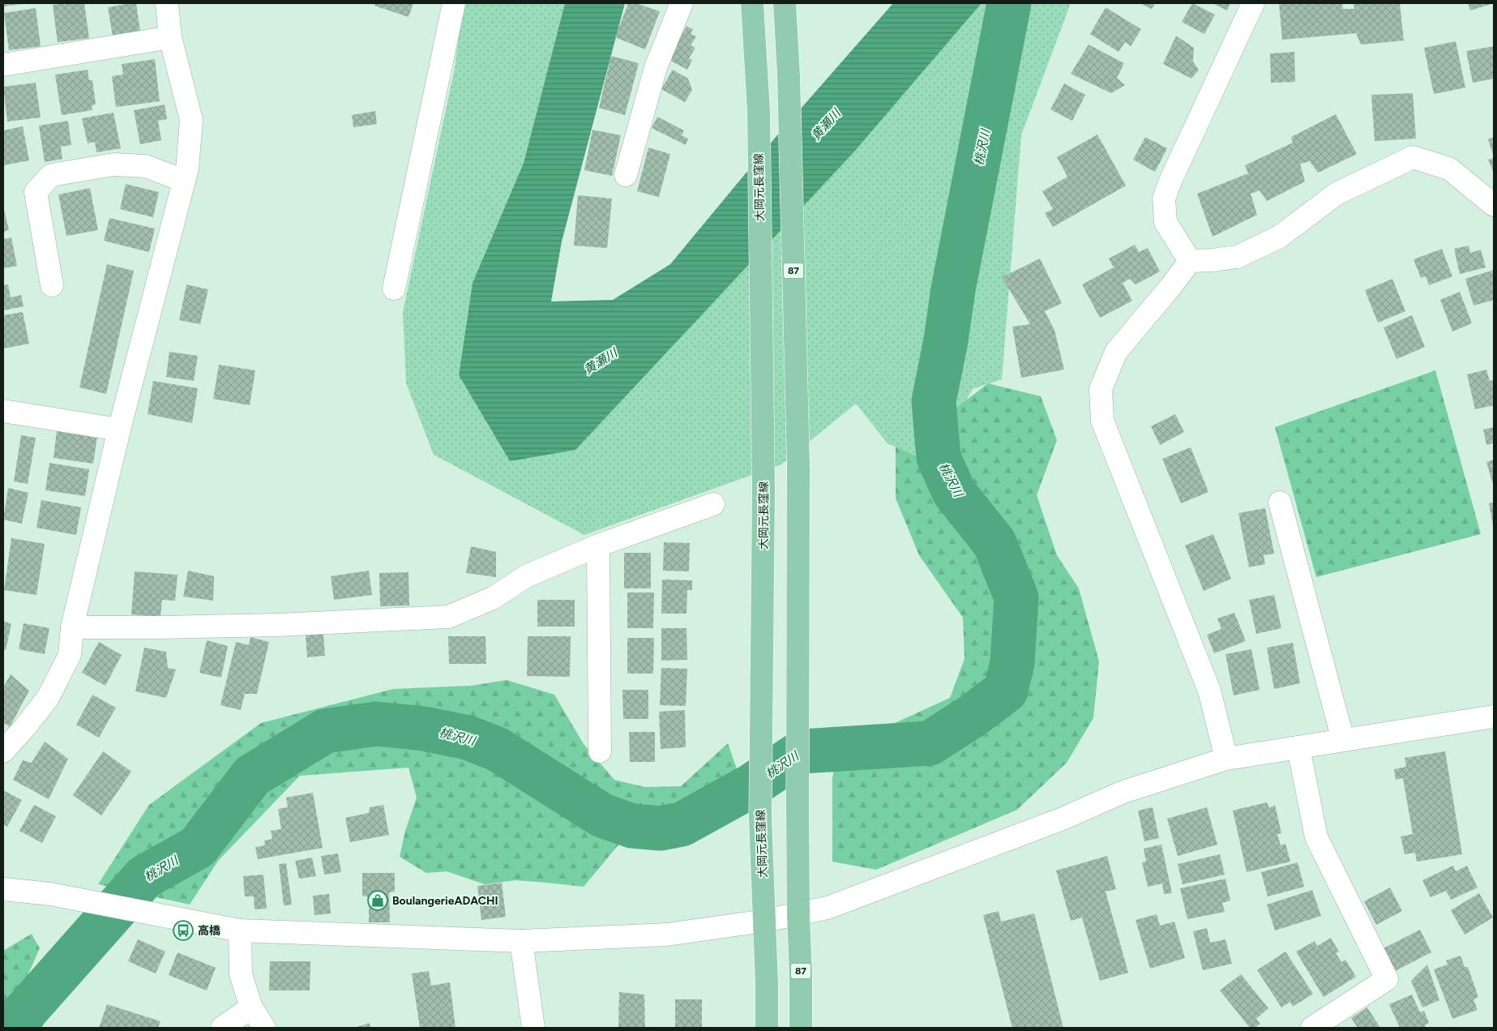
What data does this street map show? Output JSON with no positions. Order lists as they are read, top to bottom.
{
  "streets": {
    "main road": ["大岡元長窪線", "87"]
  },
  "water": ["黄瀬川", "桃沢川"],
  "places": {
    "shop": ["BoulangerieADACHI"],
    "bus stop": ["高橋"]
  }
}
